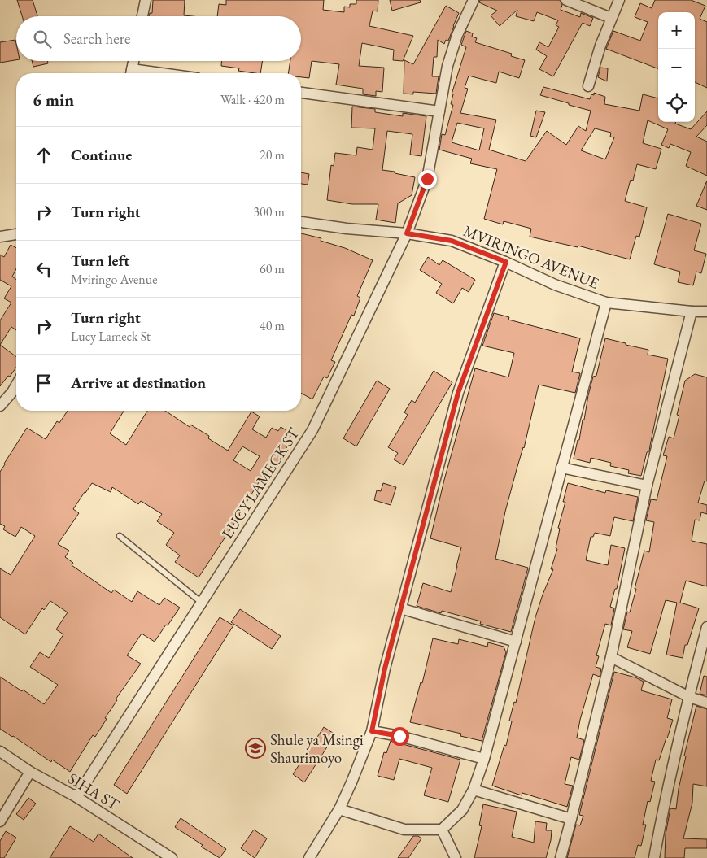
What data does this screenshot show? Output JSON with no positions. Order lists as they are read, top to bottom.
{
  "streets": {
    "street": ["MVIRINGO AVENUE", "LUCY LAMECK ST", "SIHA ST"]
  },
  "crossings": [
    ["MVIRINGO AVENUE", "LUCY LAMECK ST"],
    ["LUCY LAMECK ST", "SIHA ST"]
  ],
  "places": {
    "school or university": ["Shule ya Msingi Shaurimoyo"]
  },
  "page": {
    "map_buttons": ["+", "−"],
    "search": "Search here",
    "heading": ["6 min", "Walk · 420 m"],
    "list": [
      ["Continue", "20 m"],
      ["Turn right", "300 m"],
      ["Turn left", "Mviringo Avenue", "60 m"],
      ["Turn right", "Lucy Lameck St", "40 m"],
      "Arrive at destination"
    ]
  }
}
